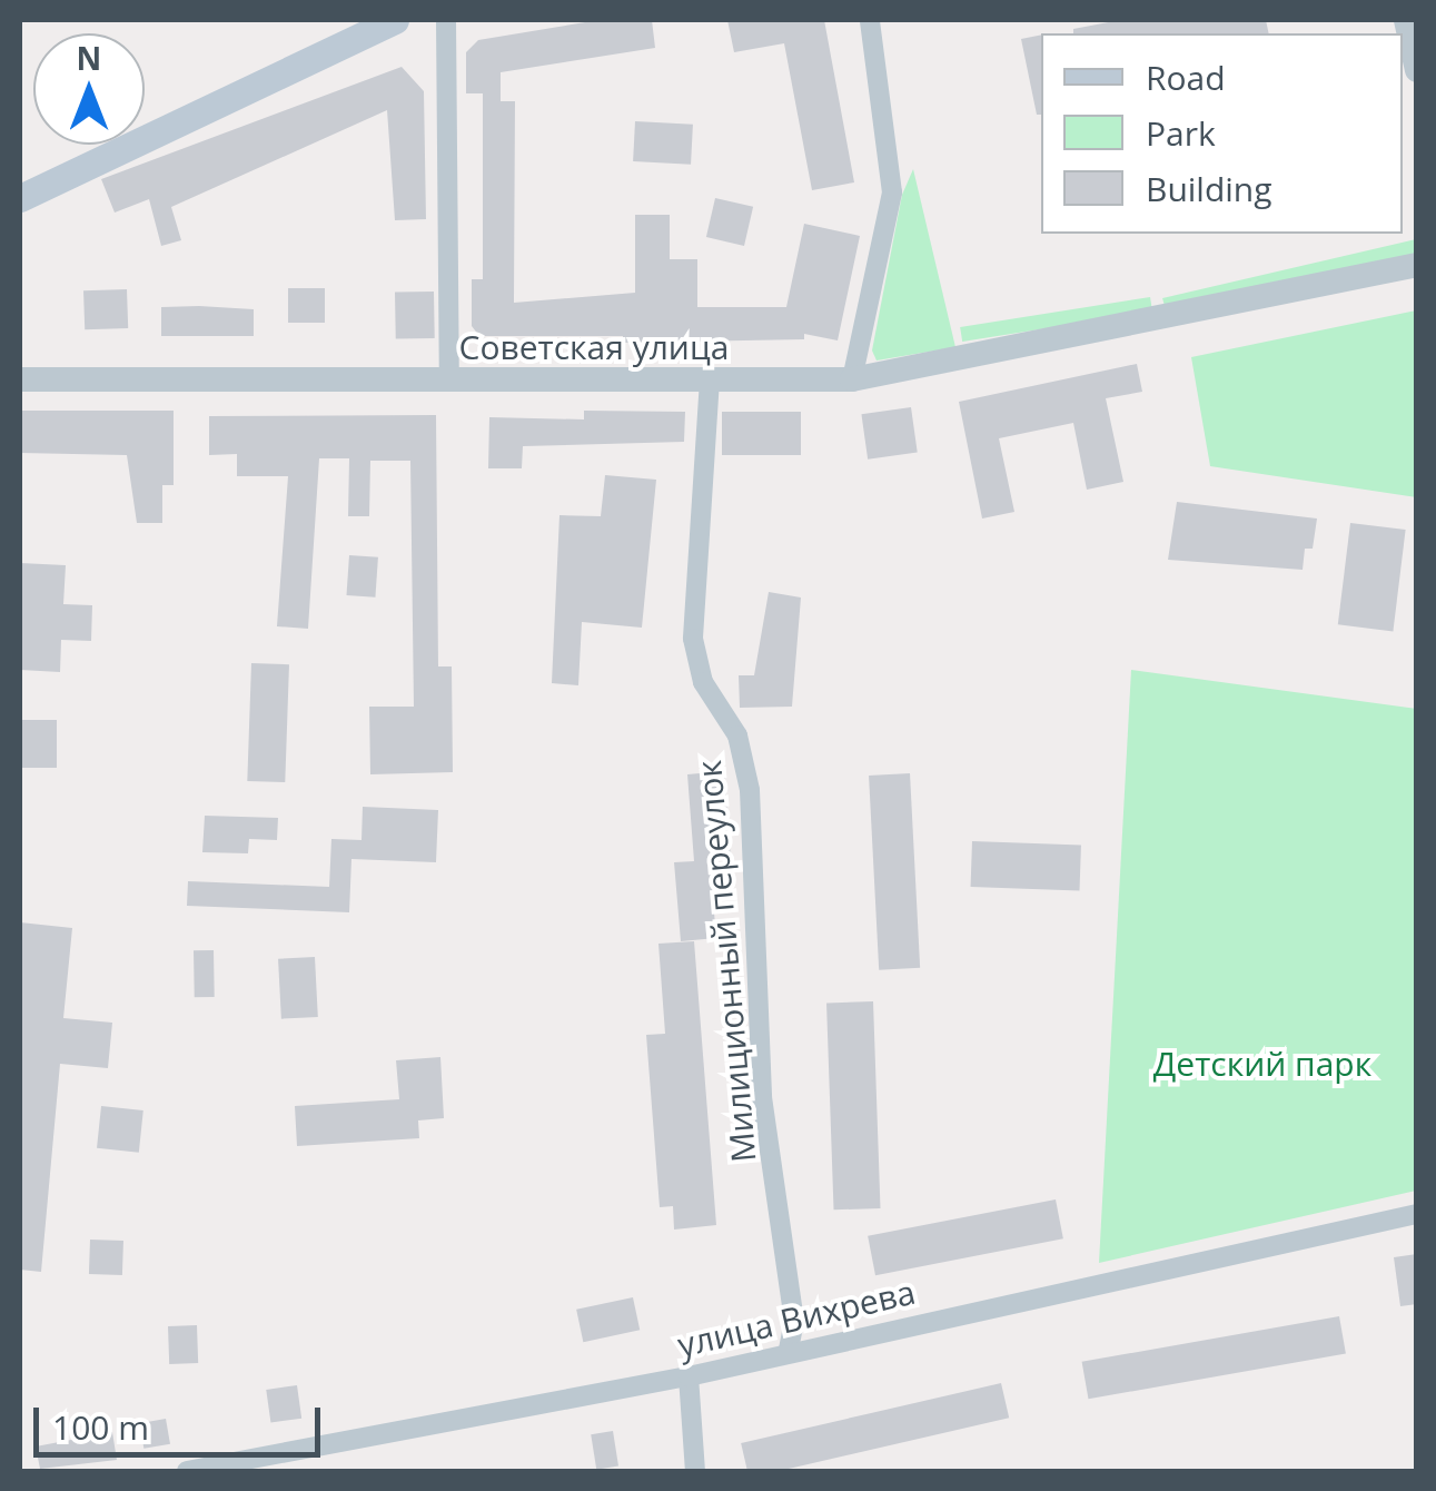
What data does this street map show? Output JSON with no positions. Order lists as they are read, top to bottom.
{
  "streets": {
    "street": ["Советская улица", "Милиционный переулок", "улица Вихрева"]
  },
  "crossings": [
    ["Советская улица", "Милиционный переулок"],
    ["Милиционный переулок", "улица Вихрева"]
  ],
  "parks": ["Детский парк"],
  "legend": ["Road", "Park", "Building"],
  "scale_bar": "100 m",
  "north": "top"
}
